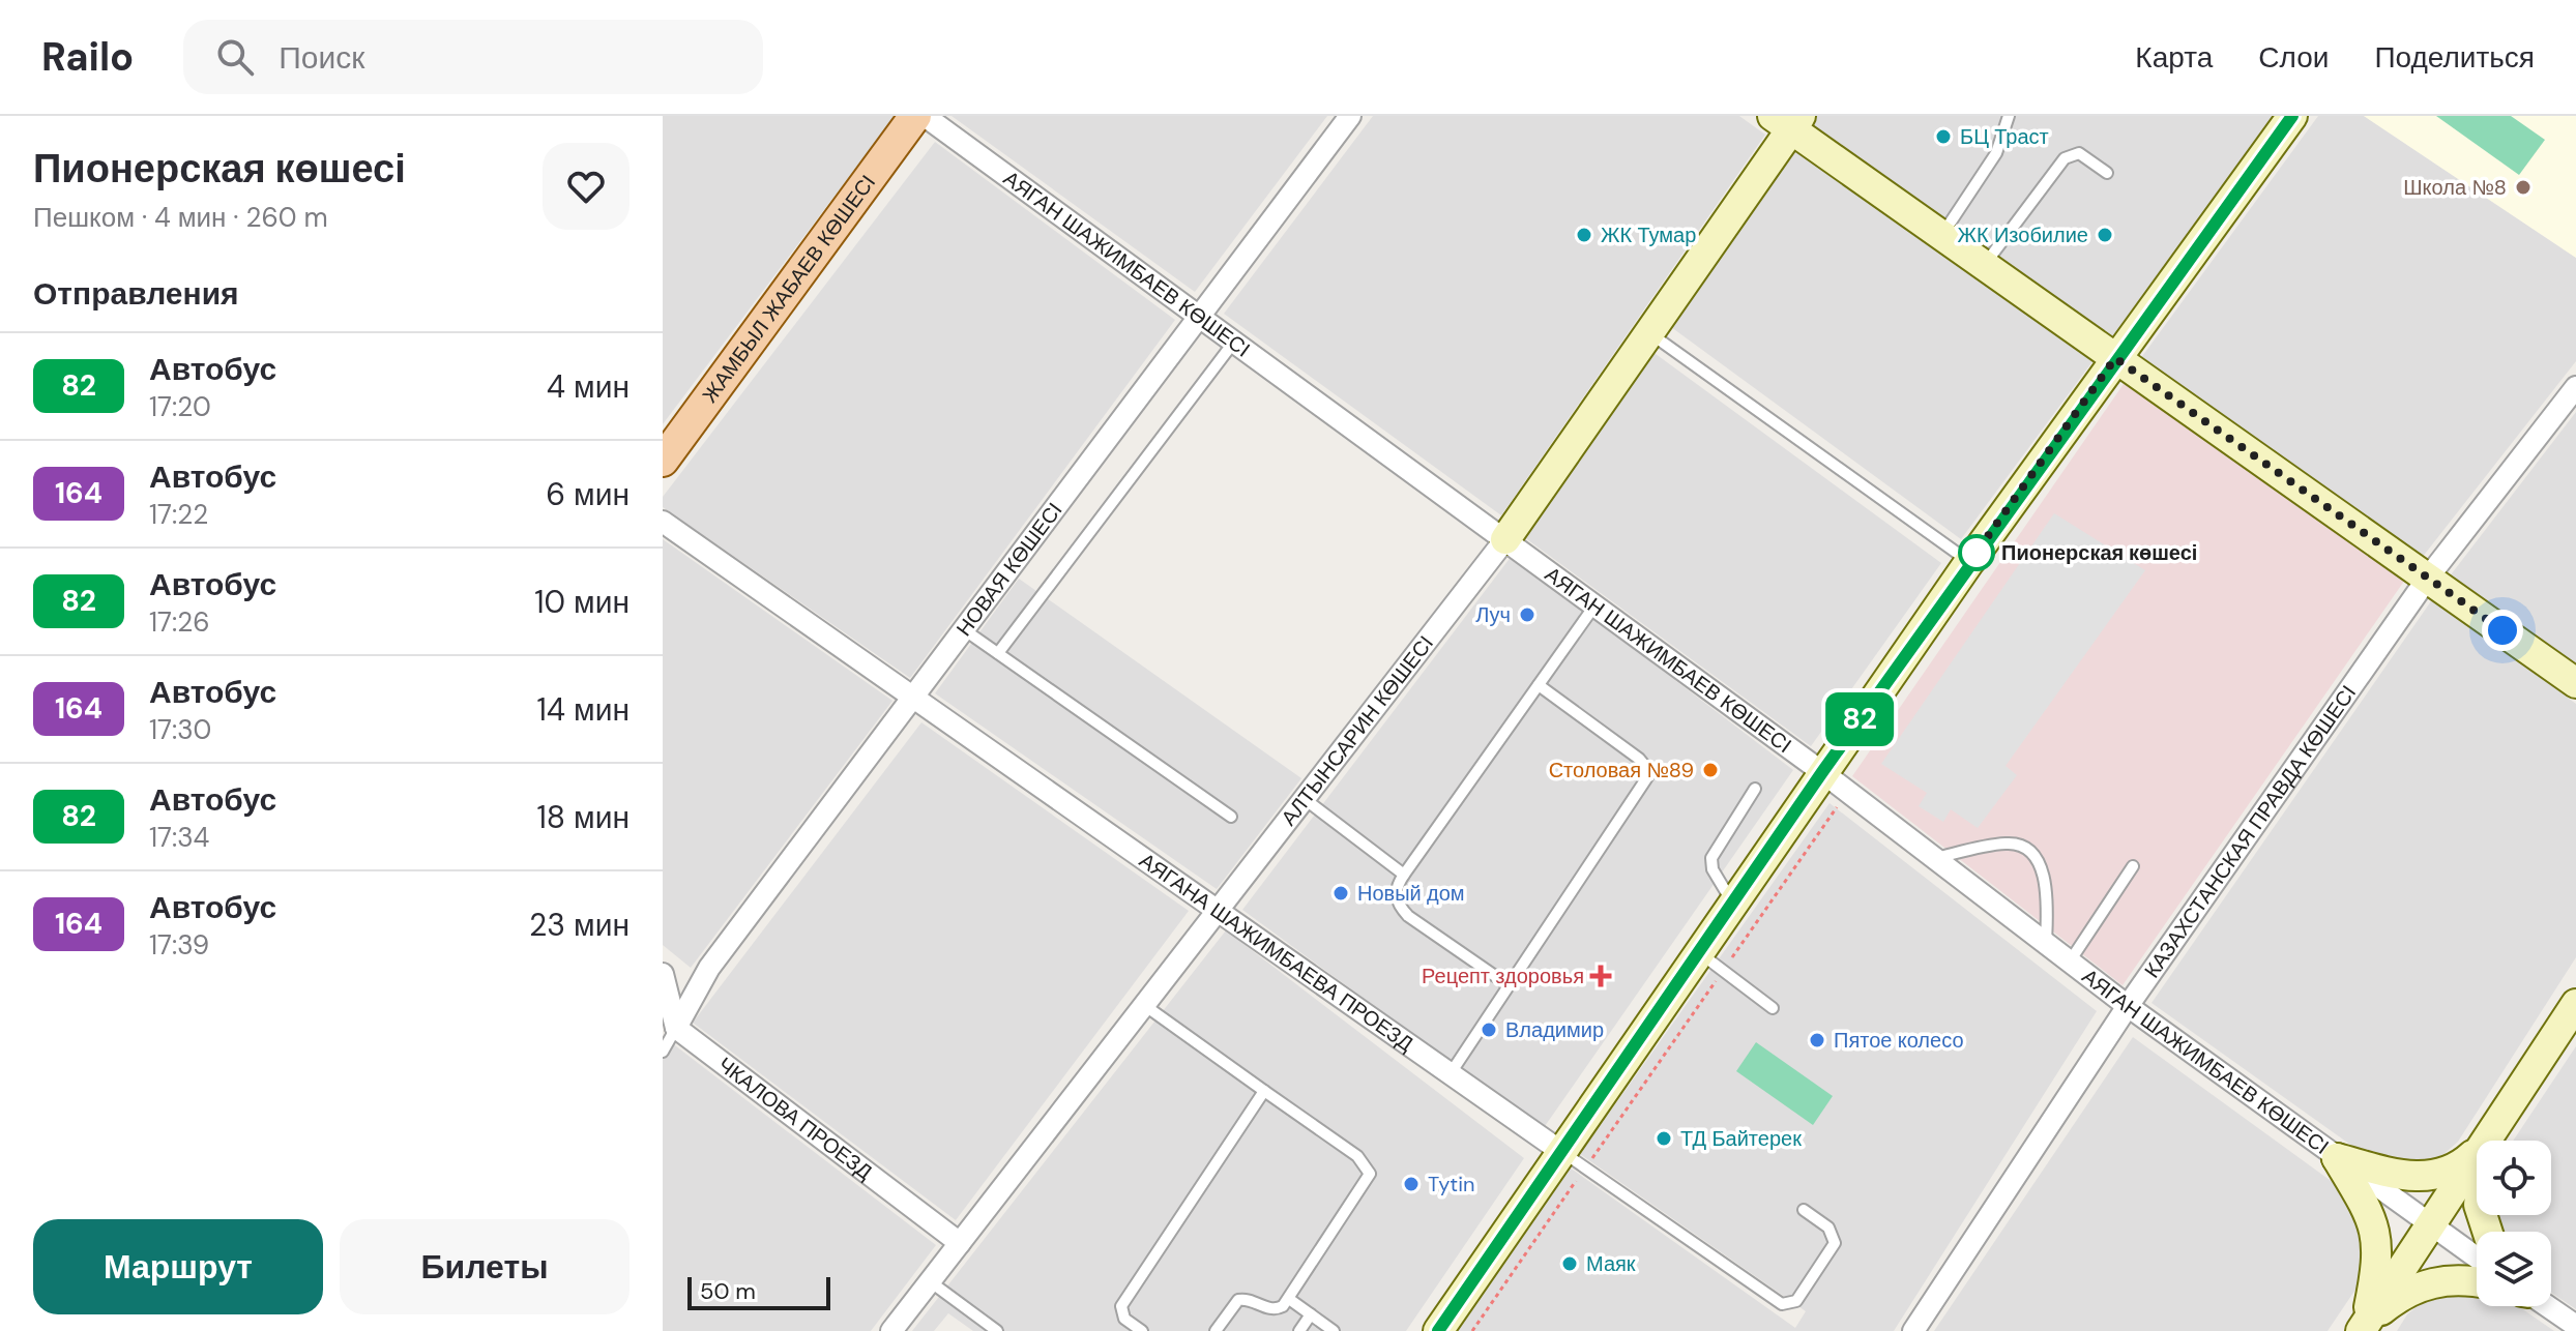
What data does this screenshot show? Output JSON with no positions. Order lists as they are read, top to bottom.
{
  "streets": {
    "main road": ["ЖАМБЫЛ ЖАБАЕВ КӨШЕСІ", "АЛТЫНСАРИН КӨШЕСІ"],
    "street": [
      "АЯГАН ШАЖИМБАЕВ КӨШЕСІ",
      "НОВАЯ КӨШЕСІ",
      "КАЗАХСТАНСКАЯ ПРАВДА КӨШЕСІ",
      "АЯГАНА ШАЖИМБАЕВА ПРОЕЗД",
      "ЧКАЛОВА ПРОЕЗД"
    ]
  },
  "crossings": [
    ["АЯГАН ШАЖИМБАЕВ КӨШЕСІ", "НОВАЯ КӨШЕСІ"],
    ["АЯГАН ШАЖИМБАЕВ КӨШЕСІ", "АЛТЫНСАРИН КӨШЕСІ"],
    ["АЯГАН ШАЖИМБАЕВ КӨШЕСІ", "КАЗАХСТАНСКАЯ ПРАВДА КӨШЕСІ"],
    ["НОВАЯ КӨШЕСІ", "АЯГАНА ШАЖИМБАЕВА ПРОЕЗД"],
    ["НОВАЯ КӨШЕСІ", "ЧКАЛОВА ПРОЕЗД"],
    ["АЛТЫНСАРИН КӨШЕСІ", "АЯГАНА ШАЖИМБАЕВА ПРОЕЗД"],
    ["АЛТЫНСАРИН КӨШЕСІ", "ЧКАЛОВА ПРОЕЗД"]
  ],
  "places": {
    "other": [
      "БЦ Траст",
      "Школа №8",
      "ЖК Тумар",
      "ЖК Изобилие",
      "Пионерская көшесі",
      "Луч",
      "Столовая №89",
      "Новый дом",
      "Владимир",
      "Пятое колесо",
      "ТД Байтерек",
      "Tytin",
      "Маяк"
    ],
    "health": ["Рецепт здоровья"]
  },
  "lines": ["bus line 82"],
  "scale_bar": "50 m",
  "page": {
    "header": "Railo",
    "search": "Поиск",
    "nav": ["Карта", "Слои", "Поделиться"],
    "heading": [
      ["Пионерская көшесі", "Пешком · 4 мин · 260 m"],
      "Отправления"
    ],
    "on_map": "82",
    "list": [
      {
        "mark": "82",
        "name": "Автобус",
        "note": "17:20",
        "value": "4 мин"
      },
      {
        "mark": "164",
        "name": "Автобус",
        "note": "17:22",
        "value": "6 мин"
      },
      {
        "mark": "82",
        "name": "Автобус",
        "note": "17:26",
        "value": "10 мин"
      },
      {
        "mark": "164",
        "name": "Автобус",
        "note": "17:30",
        "value": "14 мин"
      },
      {
        "mark": "82",
        "name": "Автобус",
        "note": "17:34",
        "value": "18 мин"
      },
      {
        "mark": "164",
        "name": "Автобус",
        "note": "17:39",
        "value": "23 мин"
      }
    ],
    "buttons": ["Маршрут", "Билеты"],
    "scale": "50 m"
  }
}
